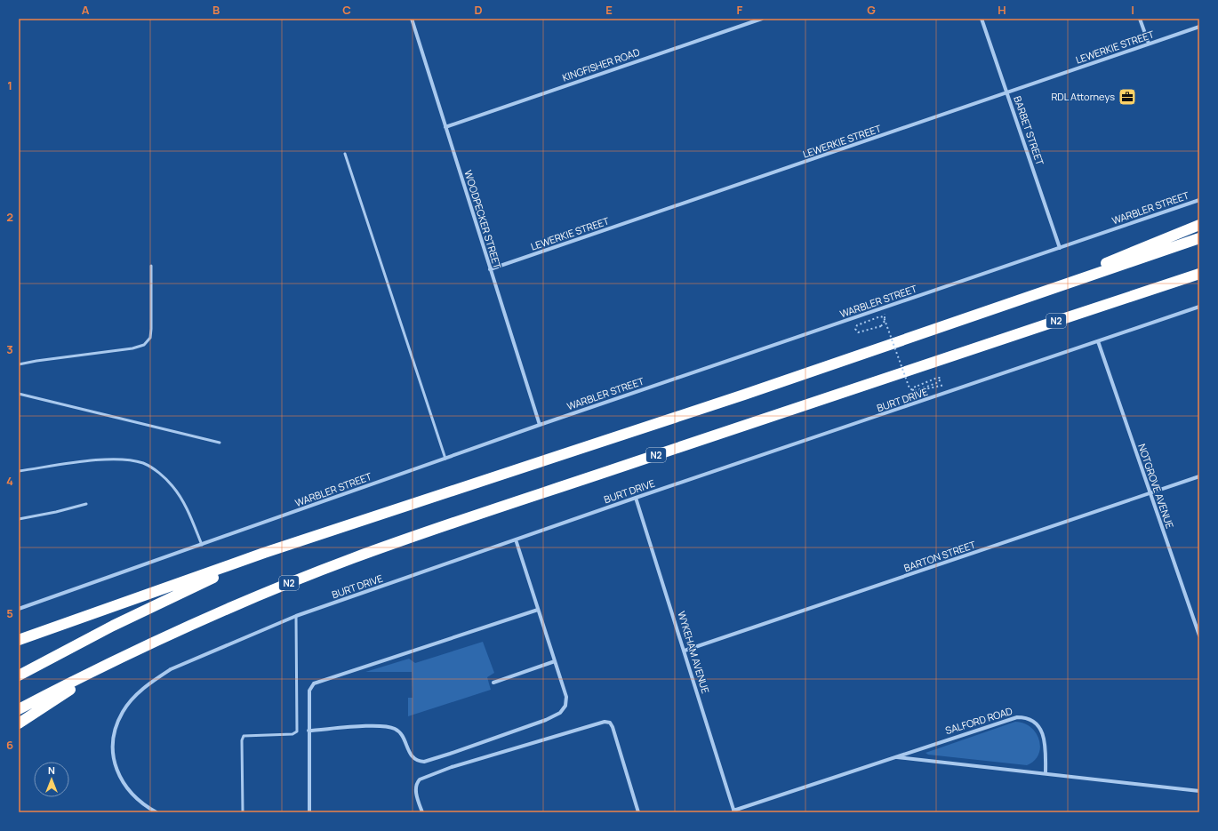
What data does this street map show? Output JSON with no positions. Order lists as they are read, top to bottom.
{
  "streets": {
    "highway": ["N2"],
    "street": [
      "LEWERKIE STREET",
      "KINGFISHER ROAD",
      "BARBET STREET",
      "WARBLER STREET",
      "WOODPECKER STREET",
      "BURT DRIVE",
      "NOTGROVE AVENUE",
      "BARTON STREET",
      "WYKEHAM AVENUE",
      "SALFORD ROAD"
    ]
  },
  "crossings": [
    ["LEWERKIE STREET", "BARBET STREET"],
    ["LEWERKIE STREET", "WOODPECKER STREET"],
    ["KINGFISHER ROAD", "WOODPECKER STREET"],
    ["BARBET STREET", "WARBLER STREET"],
    ["WARBLER STREET", "WOODPECKER STREET"],
    ["BURT DRIVE", "NOTGROVE AVENUE"],
    ["BURT DRIVE", "WYKEHAM AVENUE"],
    ["NOTGROVE AVENUE", "BARTON STREET"],
    ["BARTON STREET", "WYKEHAM AVENUE"],
    ["WYKEHAM AVENUE", "SALFORD ROAD"]
  ],
  "places": {
    "office": ["RDL Attorneys"]
  },
  "north": "top",
  "grid": {
    "columns": [
      "A",
      "B",
      "C",
      "D",
      "E",
      "F",
      "G",
      "H",
      "I"
    ],
    "rows": [
      "1",
      "2",
      "3",
      "4",
      "5",
      "6"
    ]
  }
}
